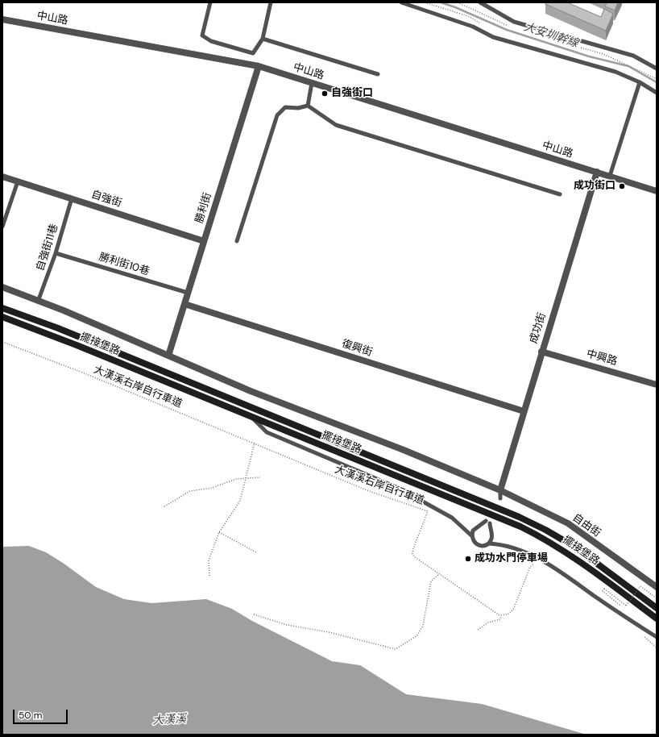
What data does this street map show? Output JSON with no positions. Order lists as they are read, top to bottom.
{
  "streets": {
    "street": [
      "中山路",
      "自強街",
      "勝利街",
      "成功街",
      "擺接堡路",
      "復興街",
      "中興路",
      "自由街"
    ],
    "lane": ["自強街11巷", "勝利街10巷"],
    "path": ["大漢溪右岸自行車道"]
  },
  "crossings": [
    ["中山路", "勝利街"],
    ["中山路", "成功街"],
    ["自強街", "勝利街"],
    ["自強街", "自強街11巷"],
    ["勝利街", "勝利街10巷"],
    ["勝利街", "復興街"],
    ["勝利街", "自由街"],
    ["自強街11巷", "勝利街10巷"],
    ["自強街11巷", "自由街"],
    ["成功街", "復興街"],
    ["成功街", "中興路"],
    ["成功街", "自由街"]
  ],
  "water": ["大安圳幹線", "大漢溪"],
  "places": ["自強街口", "成功街口", "成功水門停車場"],
  "scale_bar": "50 m"
}
